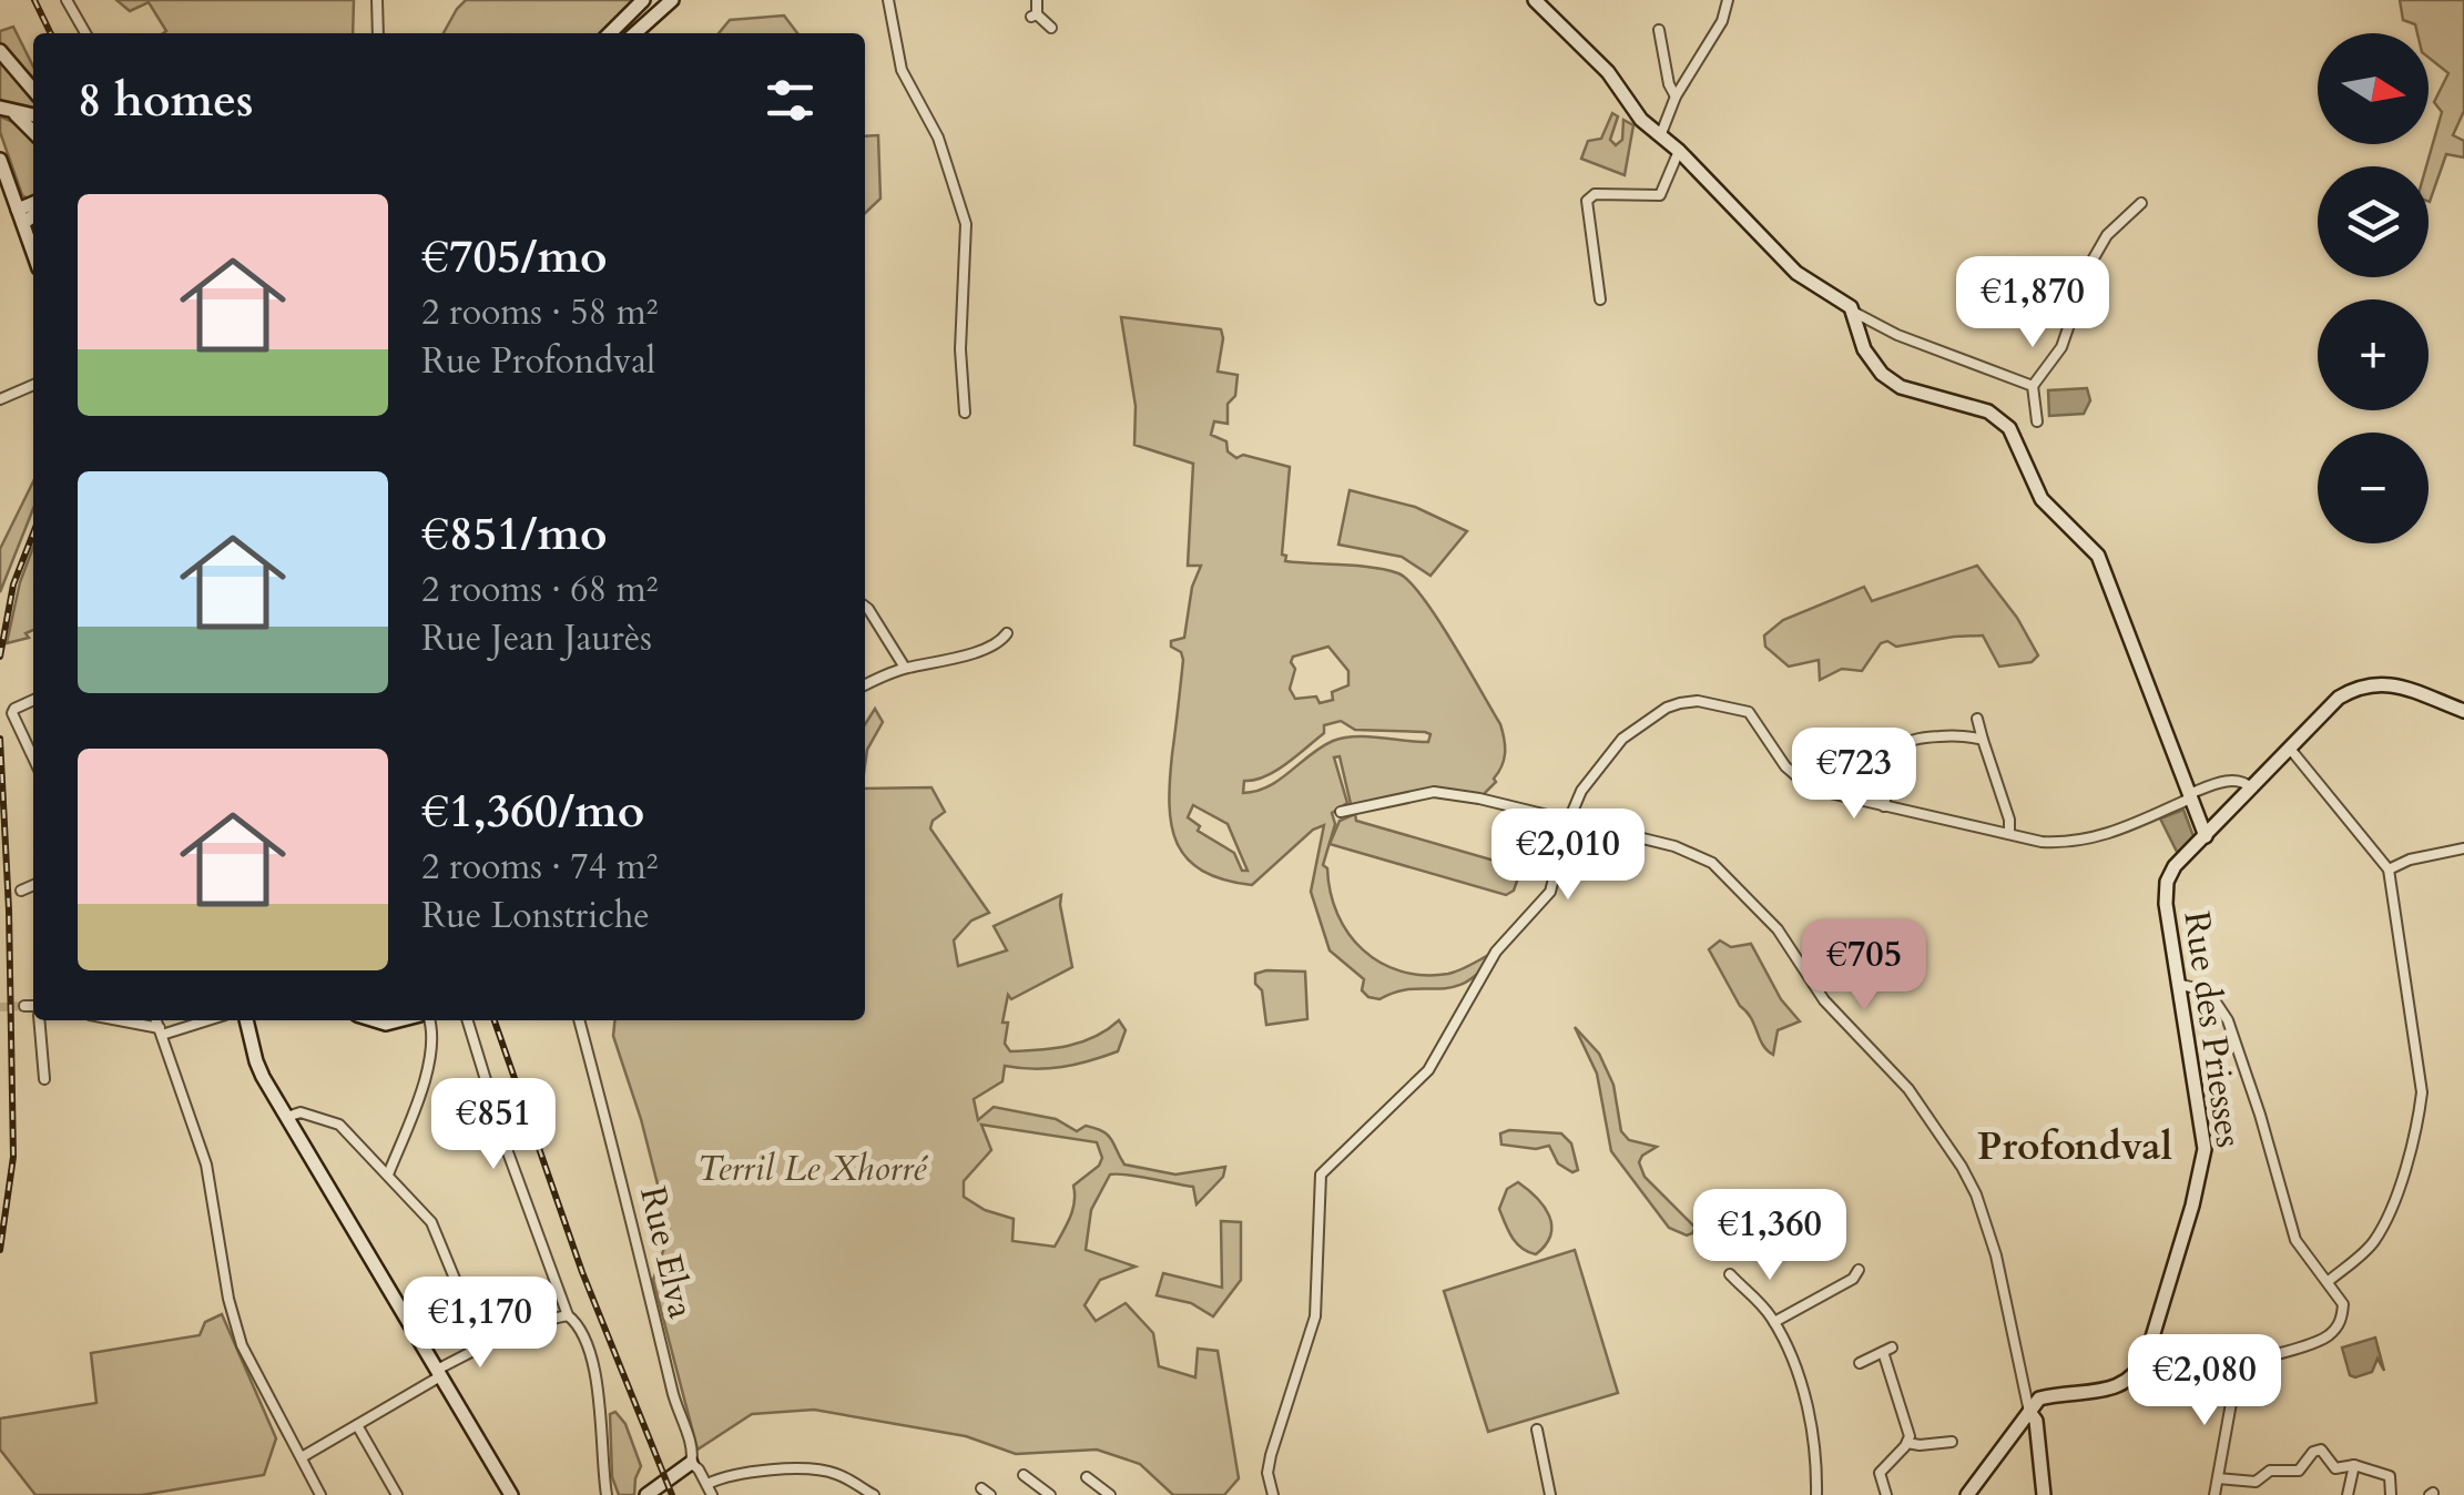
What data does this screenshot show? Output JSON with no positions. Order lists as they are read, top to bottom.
{
  "streets": {
    "street": ["Rue des Priesses", "Rue Elva"]
  },
  "districts": ["Profondval"],
  "parks": ["Terril Le Xhorré"],
  "north": "right",
  "page": {
    "map_buttons": ["+", "−"],
    "heading": "8 homes",
    "list": [
      {
        "name": "€705/mo",
        "note": "2 rooms · 58 m² · Rue Profondval"
      },
      {
        "name": "€851/mo",
        "note": "2 rooms · 68 m² · Rue Jean Jaurès"
      },
      {
        "name": "€1,360/mo",
        "note": "2 rooms · 74 m² · Rue Lonstriche"
      }
    ],
    "price": [
      "€1,870",
      "€723",
      "€2,010",
      "€705",
      "€851",
      "€1,360",
      "€1,170",
      "€2,080"
    ]
  }
}
